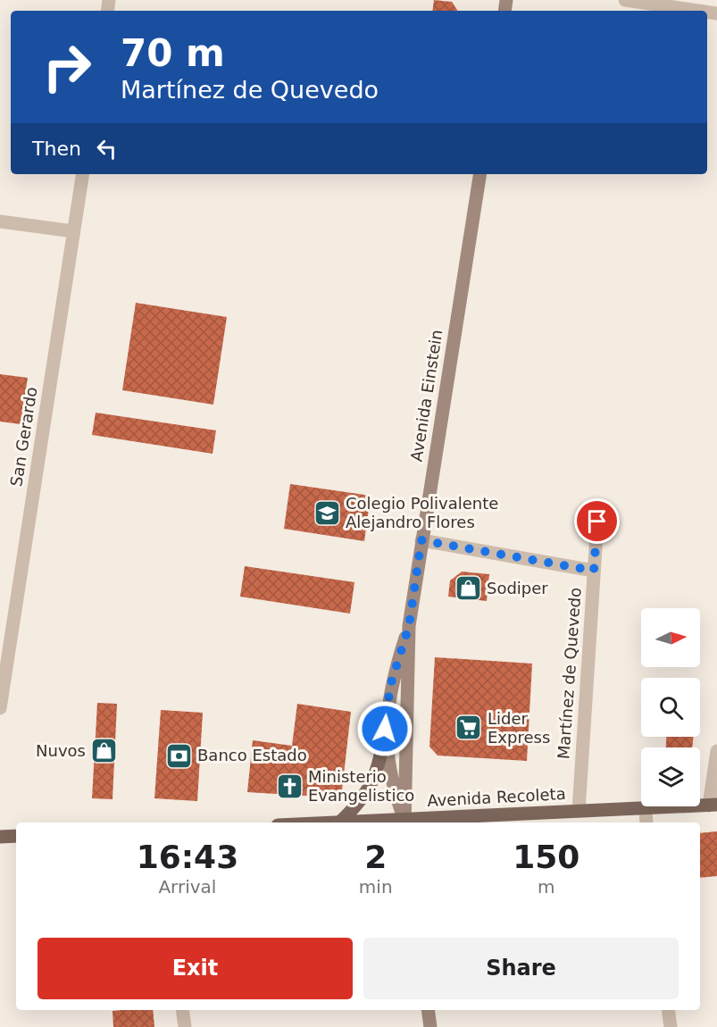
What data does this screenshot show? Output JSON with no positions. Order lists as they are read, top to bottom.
{
  "streets": {
    "main road": ["Avenida Einstein", "Avenida Recoleta"],
    "street": ["San Gerardo", "Martínez de Quevedo"]
  },
  "crossings": [
    ["Avenida Einstein", "Martínez de Quevedo"],
    ["Avenida Einstein", "Avenida Recoleta"],
    ["Martínez de Quevedo", "Avenida Recoleta"]
  ],
  "places": {
    "school or university": ["Colegio Polivalente Alejandro Flores"],
    "shop": ["Sodiper", "Nuvos"],
    "supermarket": ["Lider Express"],
    "bank": ["Banco Estado"],
    "church": ["Ministerio Evangelistico"]
  },
  "north": "right",
  "page": {
    "turn": ["70 m", "Martínez de Quevedo"],
    "then": "Then",
    "eta": [
      "16:43",
      "Arrival",
      "2",
      "min",
      "150",
      "m"
    ],
    "buttons": ["Exit", "Share"]
  }
}
